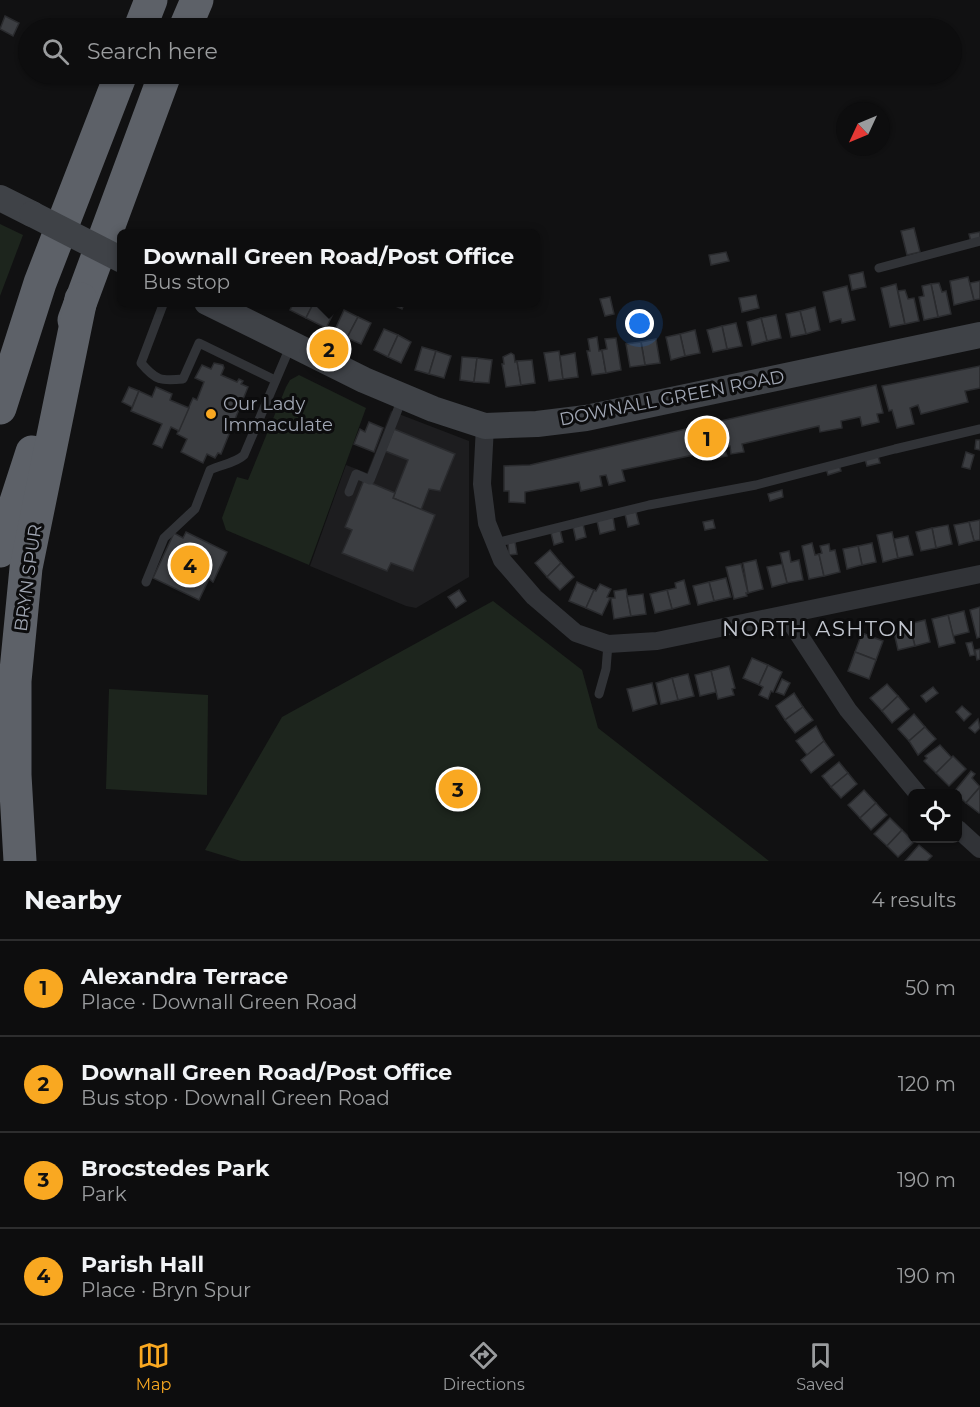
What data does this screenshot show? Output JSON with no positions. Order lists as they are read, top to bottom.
{
  "streets": {
    "highway": ["BRYN SPUR"],
    "main road": ["DOWNALL GREEN ROAD"]
  },
  "districts": ["NORTH ASHTON"],
  "places": ["Our Lady Immaculate"],
  "north": "bottom left",
  "page": {
    "search": "Search here",
    "popup": ["Downall Green Road/Post Office", "Bus stop"],
    "pins": [
      "2",
      "1",
      "4",
      "3"
    ],
    "heading": ["Nearby", "4 results"],
    "list": [
      {
        "mark": "1",
        "name": "Alexandra Terrace",
        "note": "Place · Downall Green Road",
        "value": "50 m"
      },
      {
        "mark": "2",
        "name": "Downall Green Road/Post Office",
        "note": "Bus stop · Downall Green Road",
        "value": "120 m"
      },
      {
        "mark": "3",
        "name": "Brocstedes Park",
        "note": "Park",
        "value": "190 m"
      },
      {
        "mark": "4",
        "name": "Parish Hall",
        "note": "Place · Bryn Spur",
        "value": "190 m"
      }
    ],
    "nav": ["Map", "Directions", "Saved"]
  }
}
